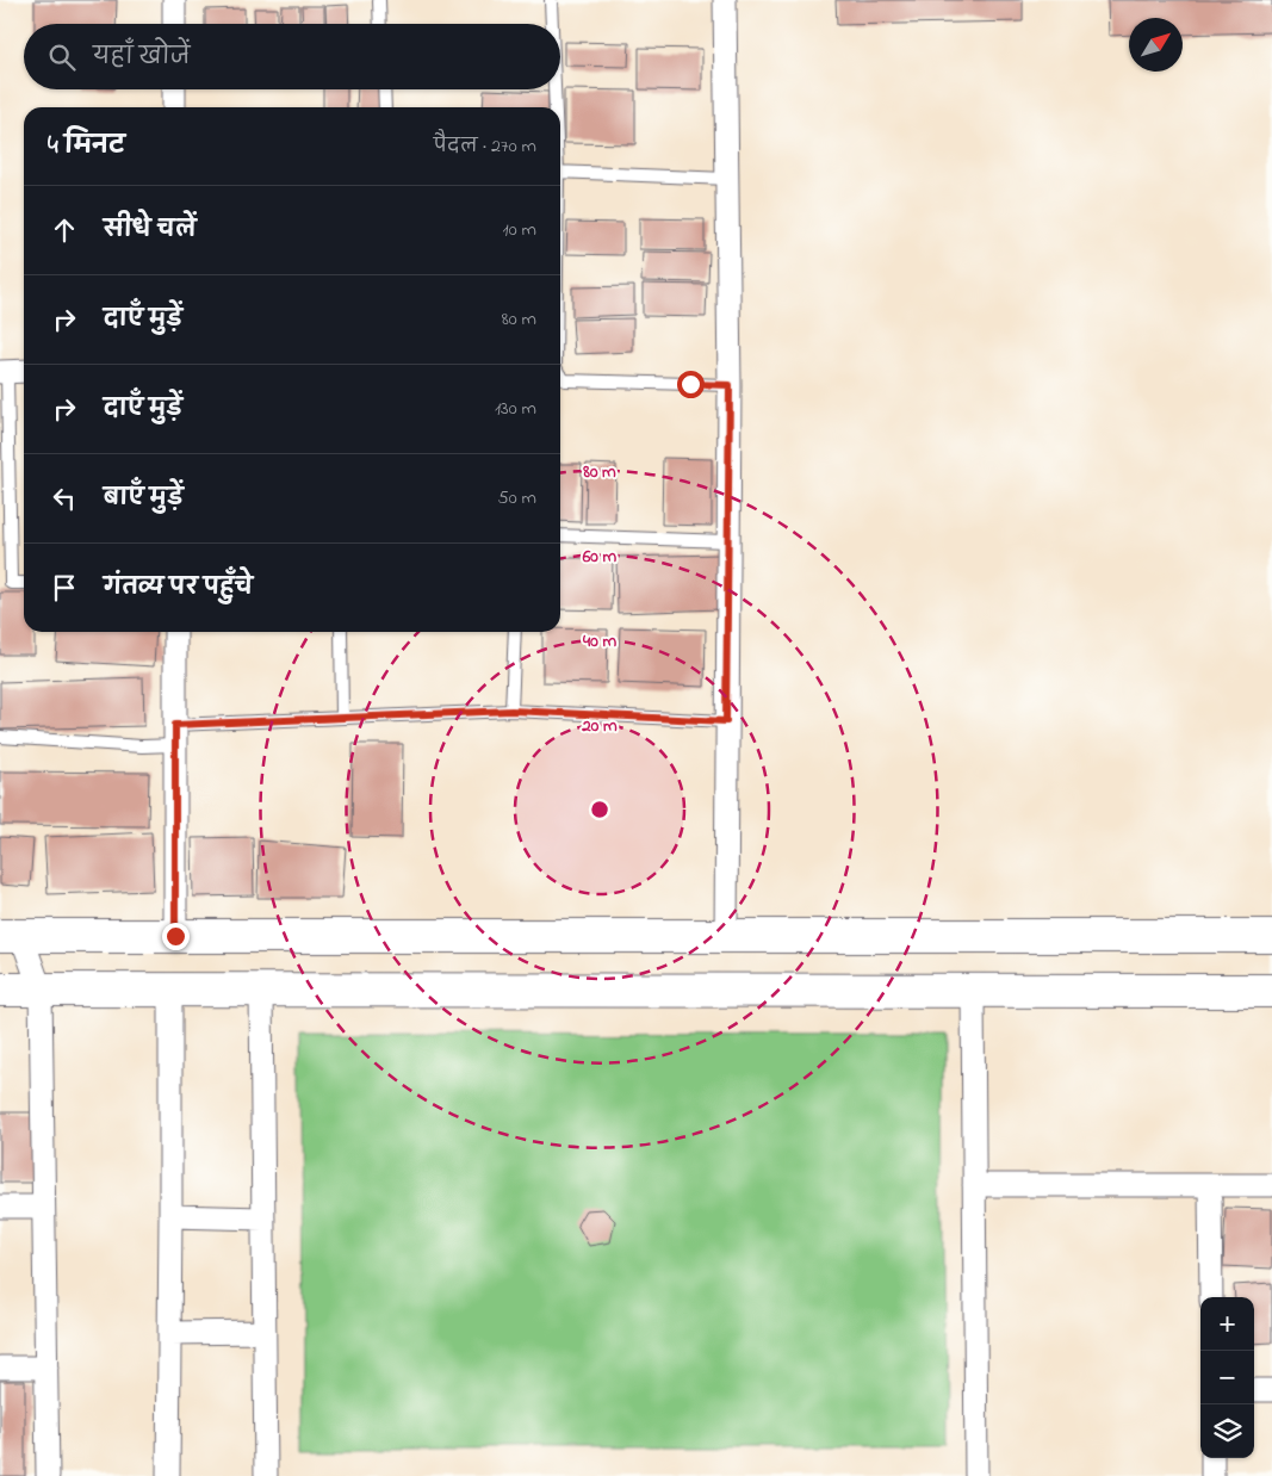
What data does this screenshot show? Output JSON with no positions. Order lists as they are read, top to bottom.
{
  "north": "top right",
  "page": {
    "search": "यहाँ खोजें",
    "heading": ["4 मिनट", "पैदल · 270 m"],
    "list": [
      ["सीधे चलें", "10 m"],
      ["दाएँ मुड़ें", "80 m"],
      ["दाएँ मुड़ें", "130 m"],
      ["बाएँ मुड़ें", "50 m"],
      "गंतव्य पर पहुँचे"
    ],
    "map_buttons": ["+", "−"]
  },
  "rings": [
    "80 m",
    "60 m",
    "40 m",
    "20 m"
  ]
}
